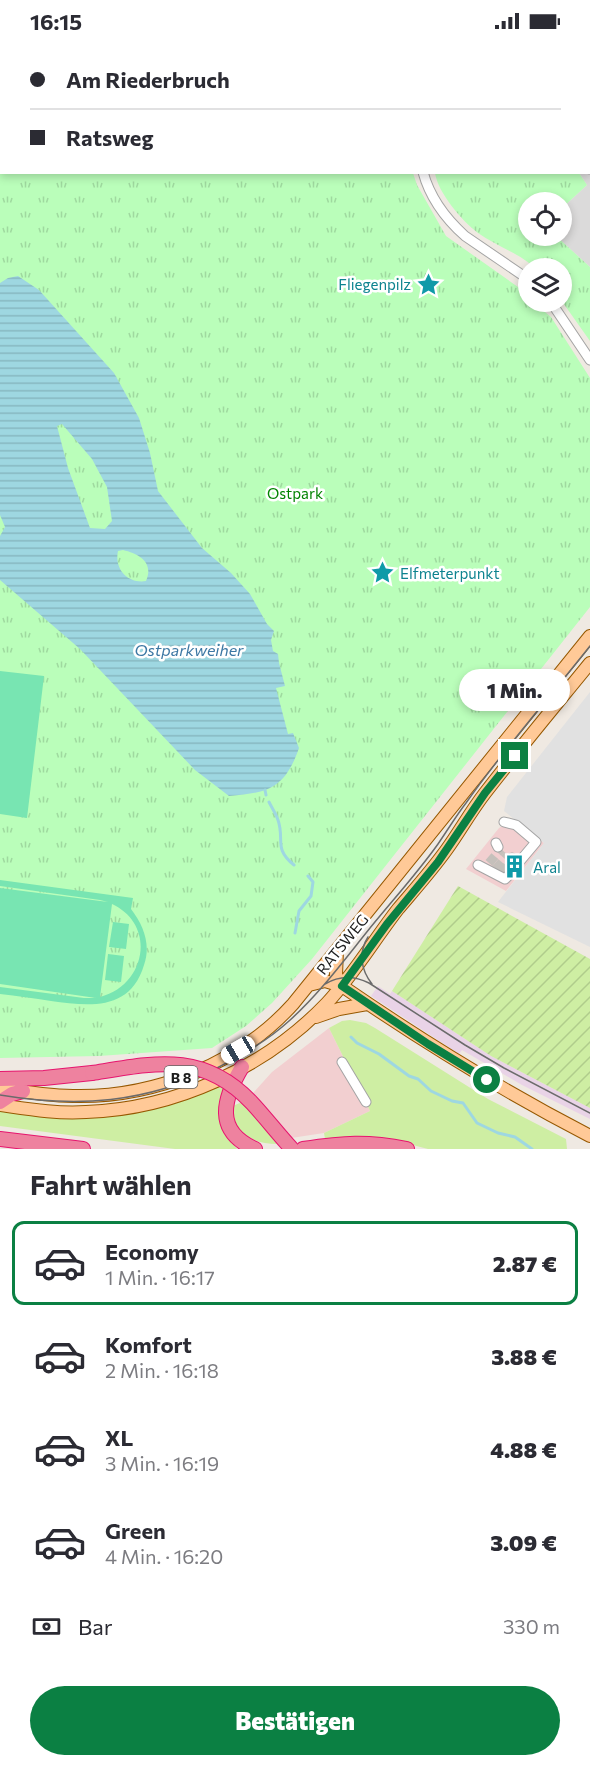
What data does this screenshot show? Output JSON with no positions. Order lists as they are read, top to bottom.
{
  "streets": {
    "main road": ["RATSWEG", "B 8"]
  },
  "water": ["Ostparkweiher"],
  "parks": ["Ostpark"],
  "places": {
    "place": ["Fliegenpilz", "Elfmeterpunkt"],
    "building": ["Aral"]
  },
  "page": {
    "status": "16:15",
    "banner": ["Am Riederbruch", "Ratsweg"],
    "bubble": "1 Min.",
    "heading": "Fahrt wählen",
    "list": [
      {
        "name": "Economy",
        "note": "1 Min. · 16:17",
        "value": "2.87 €"
      },
      {
        "name": "Komfort",
        "note": "2 Min. · 16:18",
        "value": "3.88 €"
      },
      {
        "name": "XL",
        "note": "3 Min. · 16:19",
        "value": "4.88 €"
      },
      {
        "name": "Green",
        "note": "4 Min. · 16:20",
        "value": "3.09 €"
      }
    ],
    "pay": ["Bar", "330 m"],
    "buttons": "Bestätigen"
  }
}
